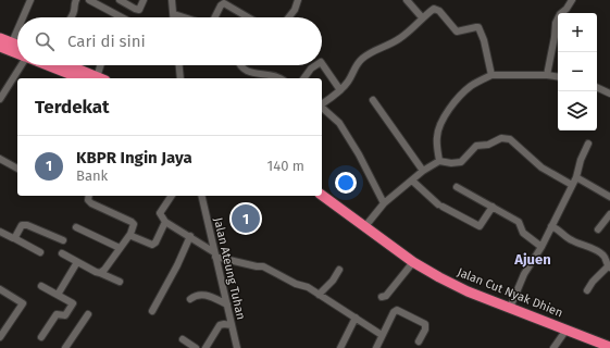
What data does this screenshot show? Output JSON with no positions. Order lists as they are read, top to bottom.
{
  "streets": {
    "highway": ["Jalan Cut Nyak Dhien"],
    "street": ["Jalan Ateung Tuhan"]
  },
  "districts": ["Ajuen"],
  "page": {
    "map_buttons": ["+", "−"],
    "search": "Cari di sini",
    "heading": "Terdekat",
    "list": [
      {
        "mark": "1",
        "name": "KBPR Ingin Jaya",
        "note": "Bank",
        "value": "140 m"
      }
    ],
    "pins": "1"
  }
}
